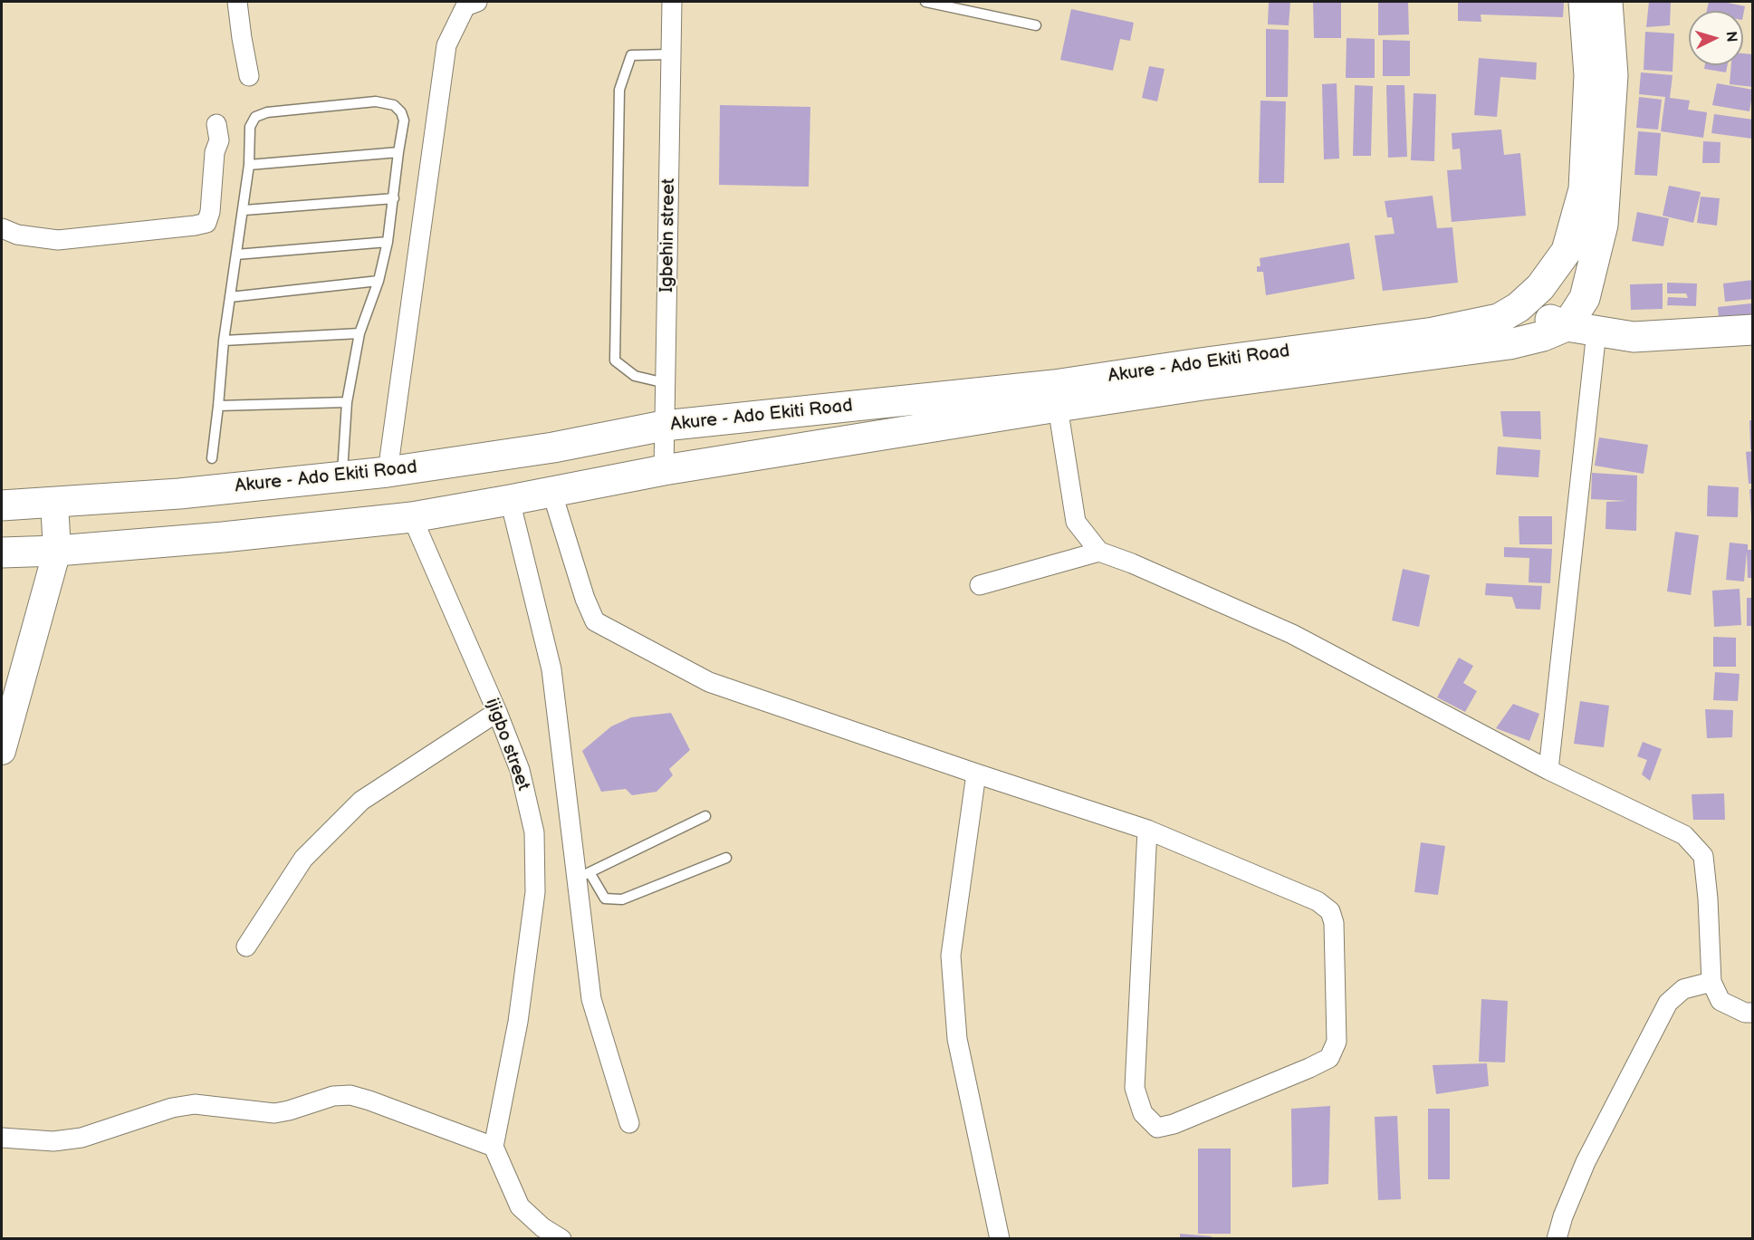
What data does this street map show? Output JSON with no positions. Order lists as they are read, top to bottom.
{
  "streets": {
    "main road": ["Akure - Ado Ekiti Road"],
    "street": ["Igbehin street", "ijigbo street"]
  },
  "crossings": [
    ["Igbehin street", "Akure - Ado Ekiti Road"],
    ["Akure - Ado Ekiti Road", "ijigbo street"]
  ],
  "north": "right"
}
